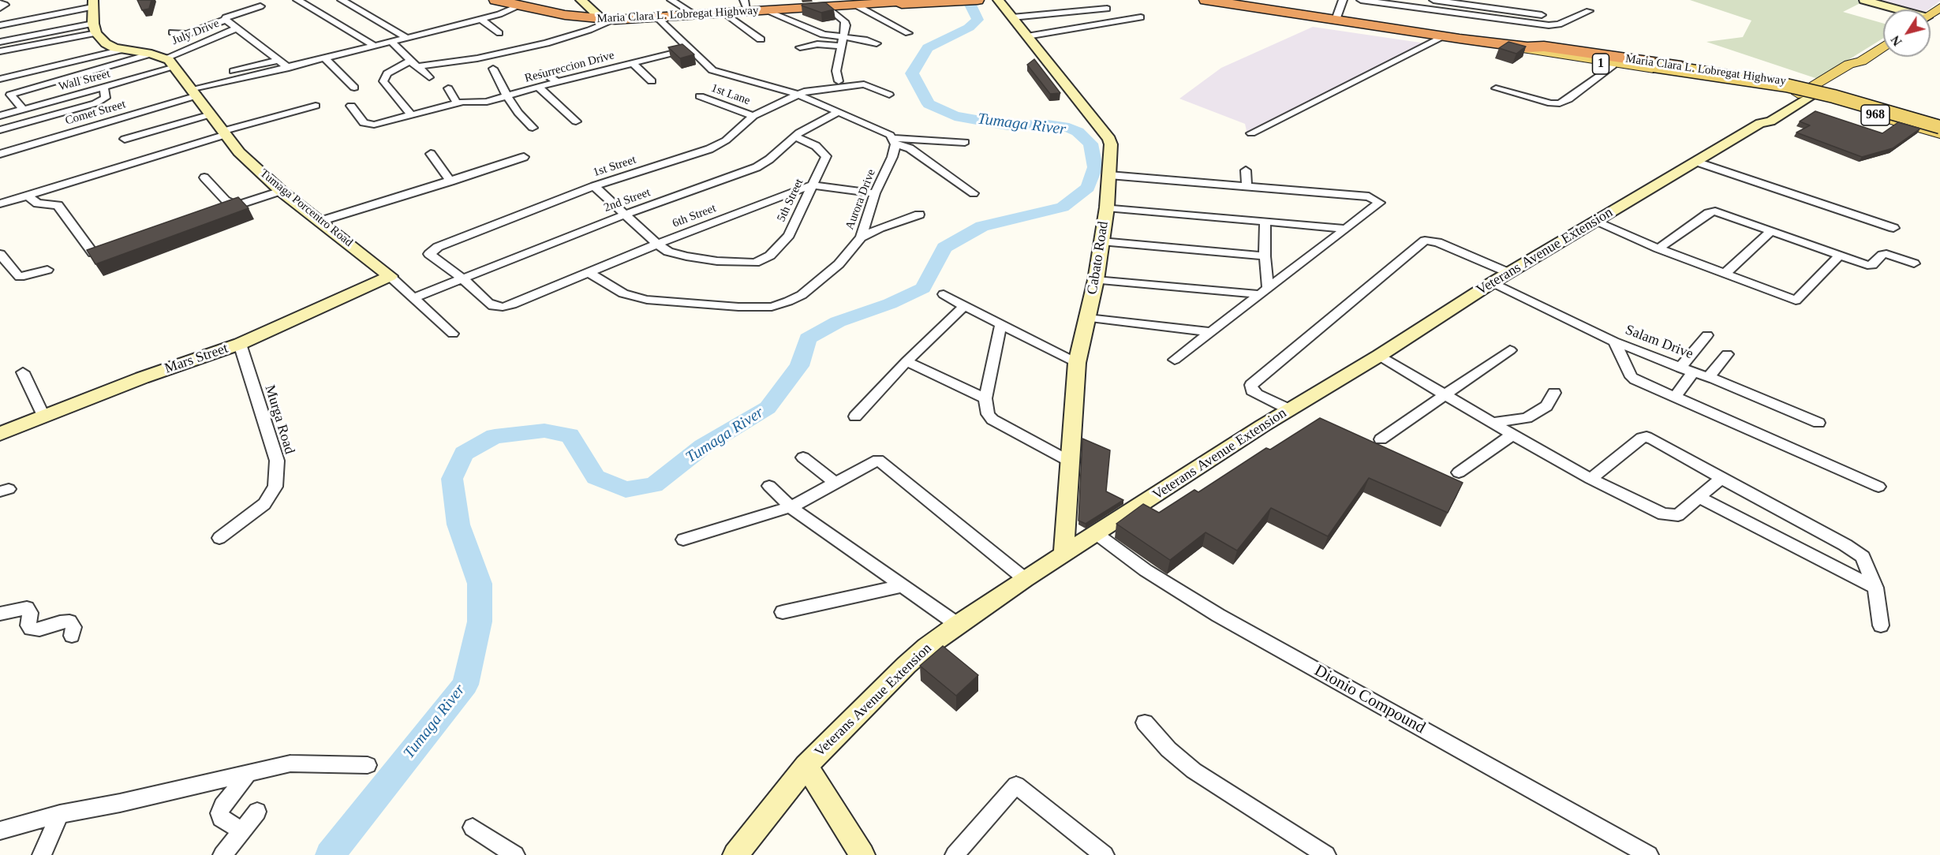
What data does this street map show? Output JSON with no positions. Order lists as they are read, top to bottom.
{
  "streets": {
    "highway": ["Maria Clara L. Lobregat Highway", "1"],
    "main road": ["968"],
    "street": [
      "July Drive",
      "Resurreccion Drive",
      "Wall Street",
      "1st Lane",
      "Comet Street",
      "1st Street",
      "Aurora Drive",
      "2nd Street",
      "5th Street",
      "Tumaga Porcentro Road",
      "6th Street",
      "Veterans Avenue Extension",
      "Cabato Road",
      "Salam Drive",
      "Mars Street",
      "Murga Road",
      "Dionio Compound"
    ]
  },
  "crossings": [
    ["Maria Clara L. Lobregat Highway", "Comet Street"],
    ["Maria Clara L. Lobregat Highway", "968"],
    ["Maria Clara L. Lobregat Highway", "Veterans Avenue Extension"],
    ["July Drive", "Tumaga Porcentro Road"],
    ["Wall Street", "Tumaga Porcentro Road"],
    ["1st Lane", "1st Street"],
    ["Comet Street", "Tumaga Porcentro Road"],
    ["968", "Veterans Avenue Extension"],
    ["1st Street", "5th Street"],
    ["1st Street", "6th Street"],
    ["Aurora Drive", "6th Street"],
    ["2nd Street", "5th Street"],
    ["2nd Street", "6th Street"],
    ["5th Street", "6th Street"],
    ["Tumaga Porcentro Road", "Mars Street"],
    ["Veterans Avenue Extension", "Cabato Road"],
    ["Veterans Avenue Extension", "Salam Drive"],
    ["Veterans Avenue Extension", "Dionio Compound"],
    ["Mars Street", "Murga Road"]
  ],
  "water": ["Tumaga River"],
  "north": "bottom left"
}
